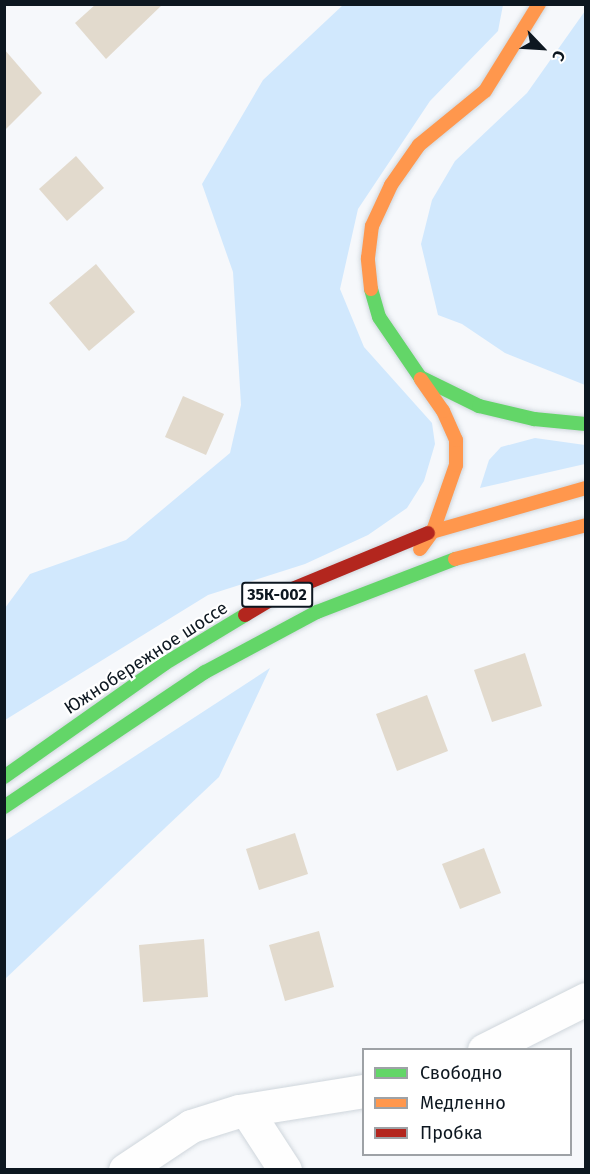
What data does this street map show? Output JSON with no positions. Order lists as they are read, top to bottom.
{
  "streets": {
    "main road": ["35К-002", "Южнобережное шоссе"]
  },
  "legend": ["Свободно", "Медленно", "Пробка"],
  "north": "bottom right"
}
